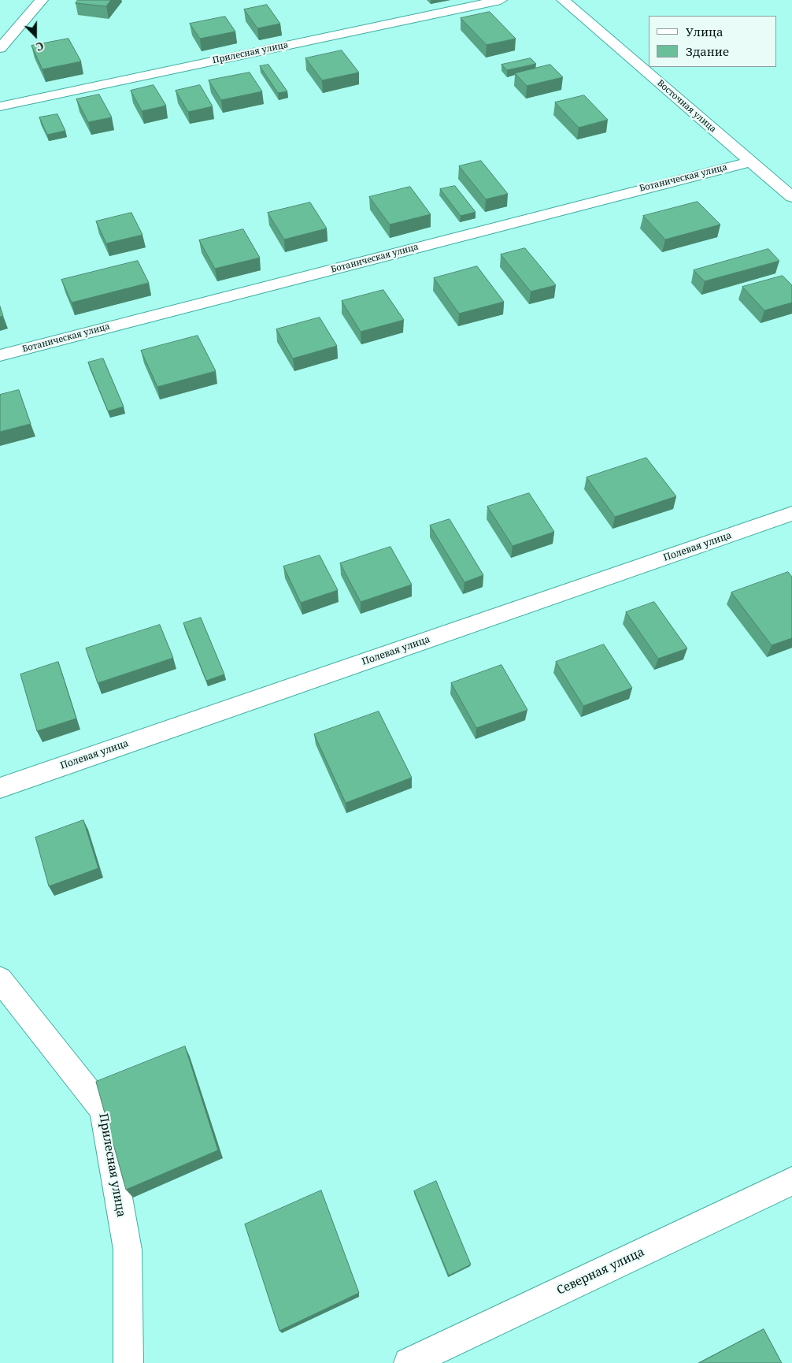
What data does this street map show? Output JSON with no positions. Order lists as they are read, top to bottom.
{
  "streets": {
    "street": [
      "Прилесная улица",
      "Восточная улица",
      "Ботаническая улица",
      "Полевая улица",
      "Северная улица"
    ]
  },
  "crossings": [
    ["Восточная улица", "Ботаническая улица"]
  ],
  "legend": ["Улица", "Здание"],
  "north": "bottom"
}
